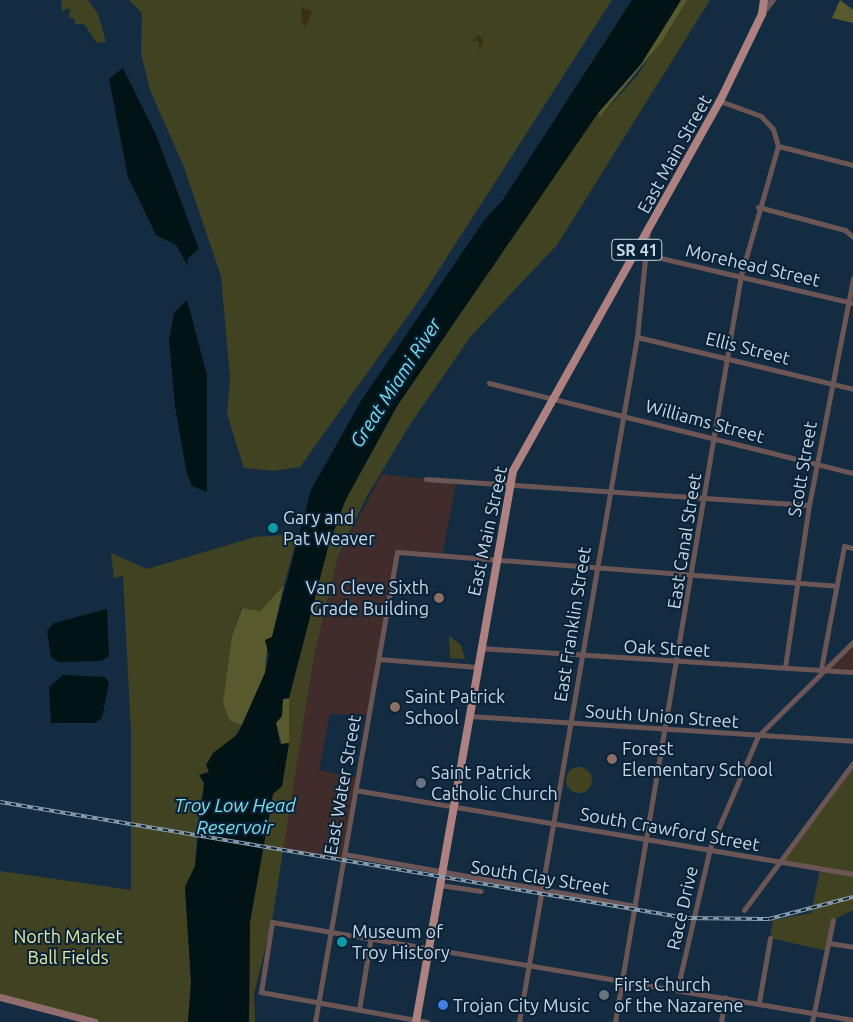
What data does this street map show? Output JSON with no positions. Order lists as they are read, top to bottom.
{
  "streets": {
    "main road": ["East Main Street", "SR 41"],
    "street": [
      "Morehead Street",
      "Ellis Street",
      "Williams Street",
      "Scott Street",
      "East Canal Street",
      "East Franklin Street",
      "Oak Street",
      "South Union Street",
      "East Water Street",
      "South Crawford Street",
      "South Clay Street",
      "Race Drive"
    ]
  },
  "crossings": [
    ["East Main Street", "SR 41"],
    ["East Main Street", "Williams Street"],
    ["East Main Street", "East Franklin Street"],
    ["East Main Street", "Oak Street"],
    ["East Main Street", "South Union Street"],
    ["East Main Street", "East Water Street"],
    ["East Main Street", "South Crawford Street"],
    ["East Main Street", "South Clay Street"],
    ["Morehead Street", "Scott Street"],
    ["Morehead Street", "East Canal Street"],
    ["Morehead Street", "East Franklin Street"],
    ["Ellis Street", "Scott Street"],
    ["Ellis Street", "East Canal Street"],
    ["Ellis Street", "East Franklin Street"],
    ["Williams Street", "Scott Street"],
    ["Williams Street", "East Canal Street"],
    ["Williams Street", "East Franklin Street"],
    ["Scott Street", "Oak Street"],
    ["East Canal Street", "Oak Street"],
    ["East Canal Street", "South Union Street"],
    ["East Canal Street", "South Crawford Street"],
    ["East Canal Street", "South Clay Street"],
    ["East Franklin Street", "Oak Street"],
    ["East Franklin Street", "South Union Street"],
    ["East Franklin Street", "South Crawford Street"],
    ["East Franklin Street", "South Clay Street"],
    ["Oak Street", "Race Drive"],
    ["South Union Street", "Race Drive"],
    ["East Water Street", "South Crawford Street"],
    ["East Water Street", "South Clay Street"],
    ["South Crawford Street", "Race Drive"]
  ],
  "water": ["Great Miami River", "Troy Low Head Reservoir"],
  "parks": ["North Market Ball Fields"],
  "places": [
    "Gary and Pat Weaver",
    "Van Cleve Sixth Grade Building",
    "Saint Patrick School",
    "Forest Elementary School",
    "Saint Patrick Catholic Church",
    "Museum of Troy History",
    "First Church of the Nazarene",
    "Trojan City Music"
  ]
}
